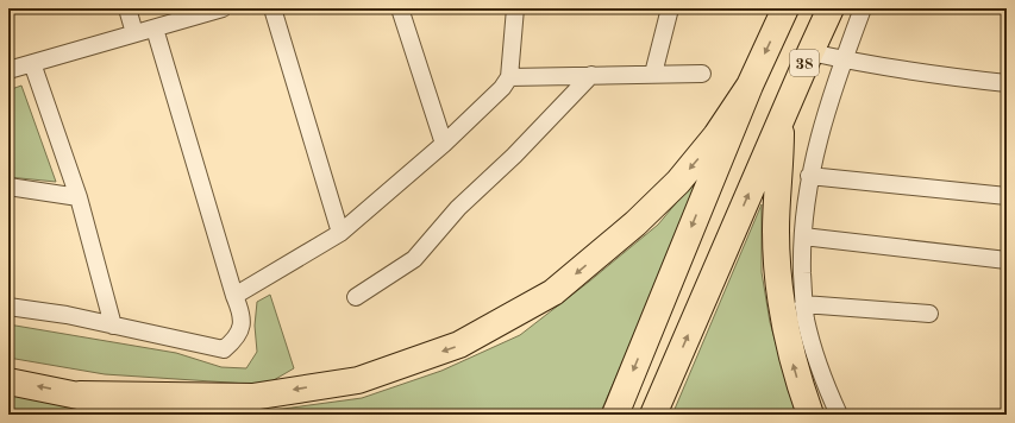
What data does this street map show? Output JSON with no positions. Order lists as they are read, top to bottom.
{
  "streets": {
    "highway": ["38"]
  }
}
